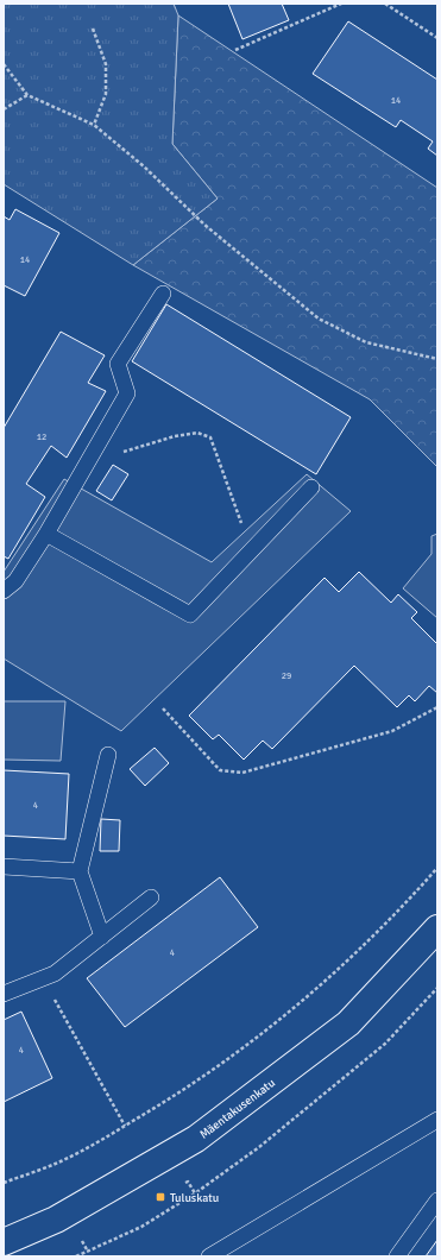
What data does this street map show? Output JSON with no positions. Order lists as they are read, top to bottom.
{
  "streets": {
    "main road": ["Mäentakusenkatu"]
  },
  "places": {
    "transit": ["Tuluskatu"]
  },
  "house_numbers": [
    "14",
    "14",
    "12",
    "29",
    "4",
    "4",
    "4"
  ]
}
